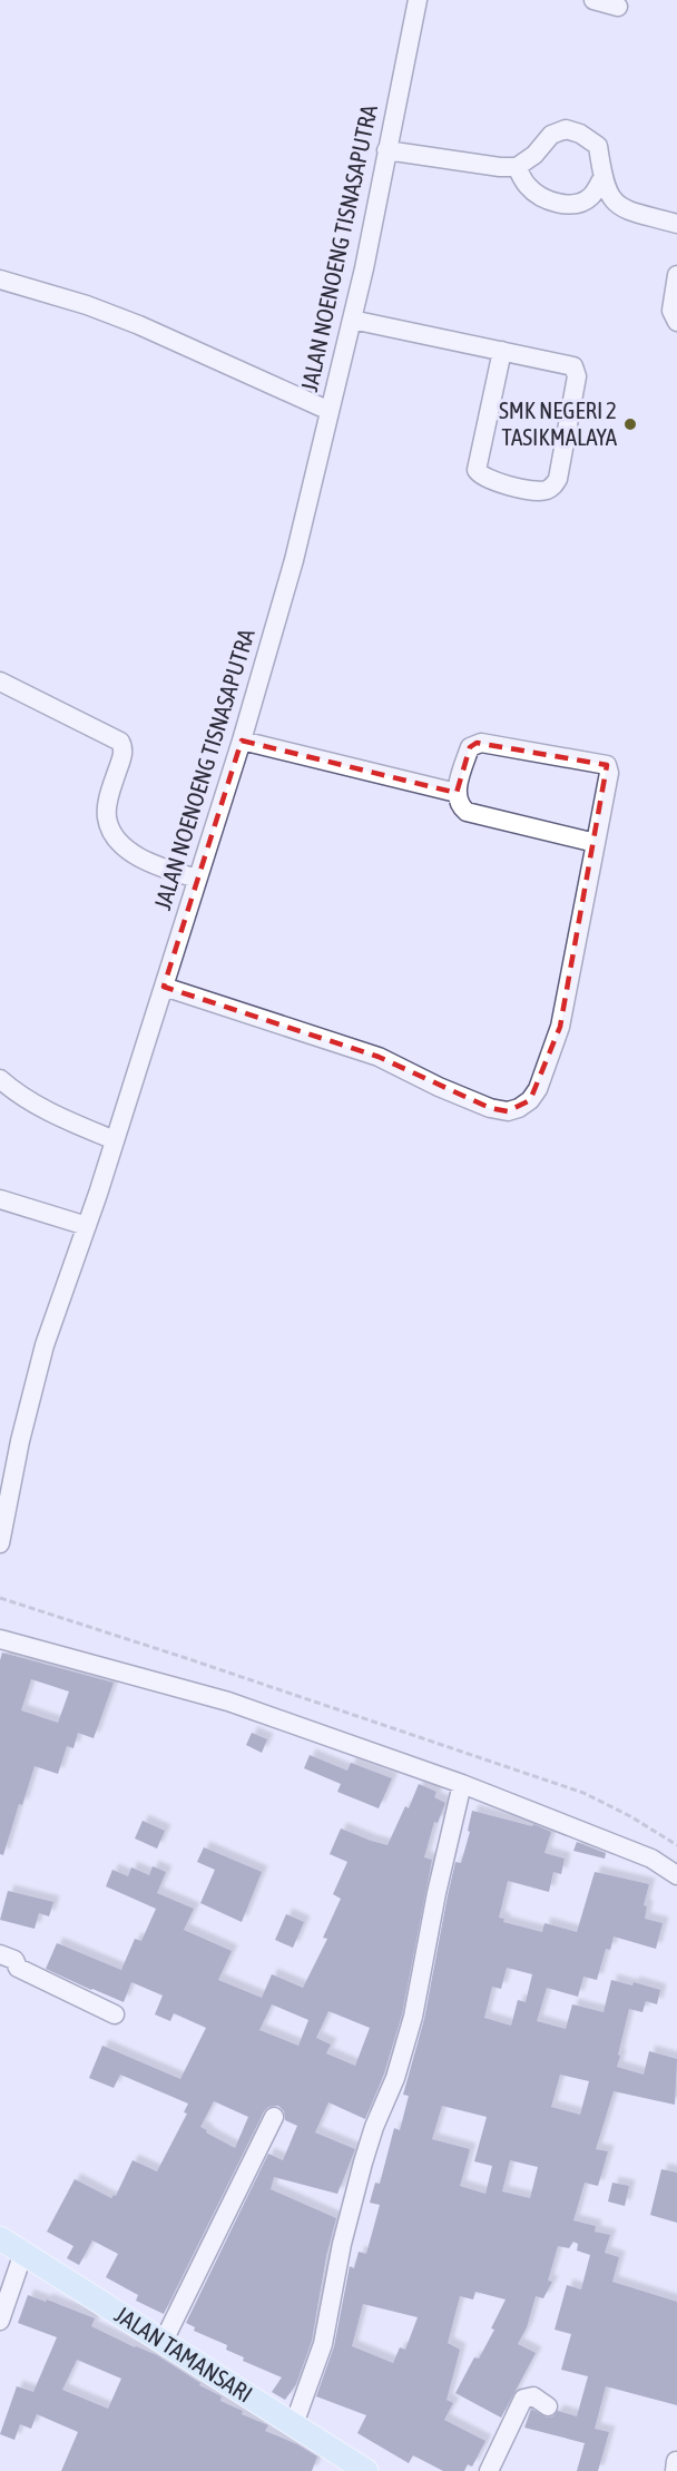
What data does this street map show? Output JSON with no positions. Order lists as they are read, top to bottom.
{
  "streets": {
    "main road": ["JALAN TAMANSARI"],
    "street": ["JALAN NOENOENG TISNASAPUTRA"]
  },
  "places": ["SMK NEGERI 2 TASIKMALAYA"]
}
